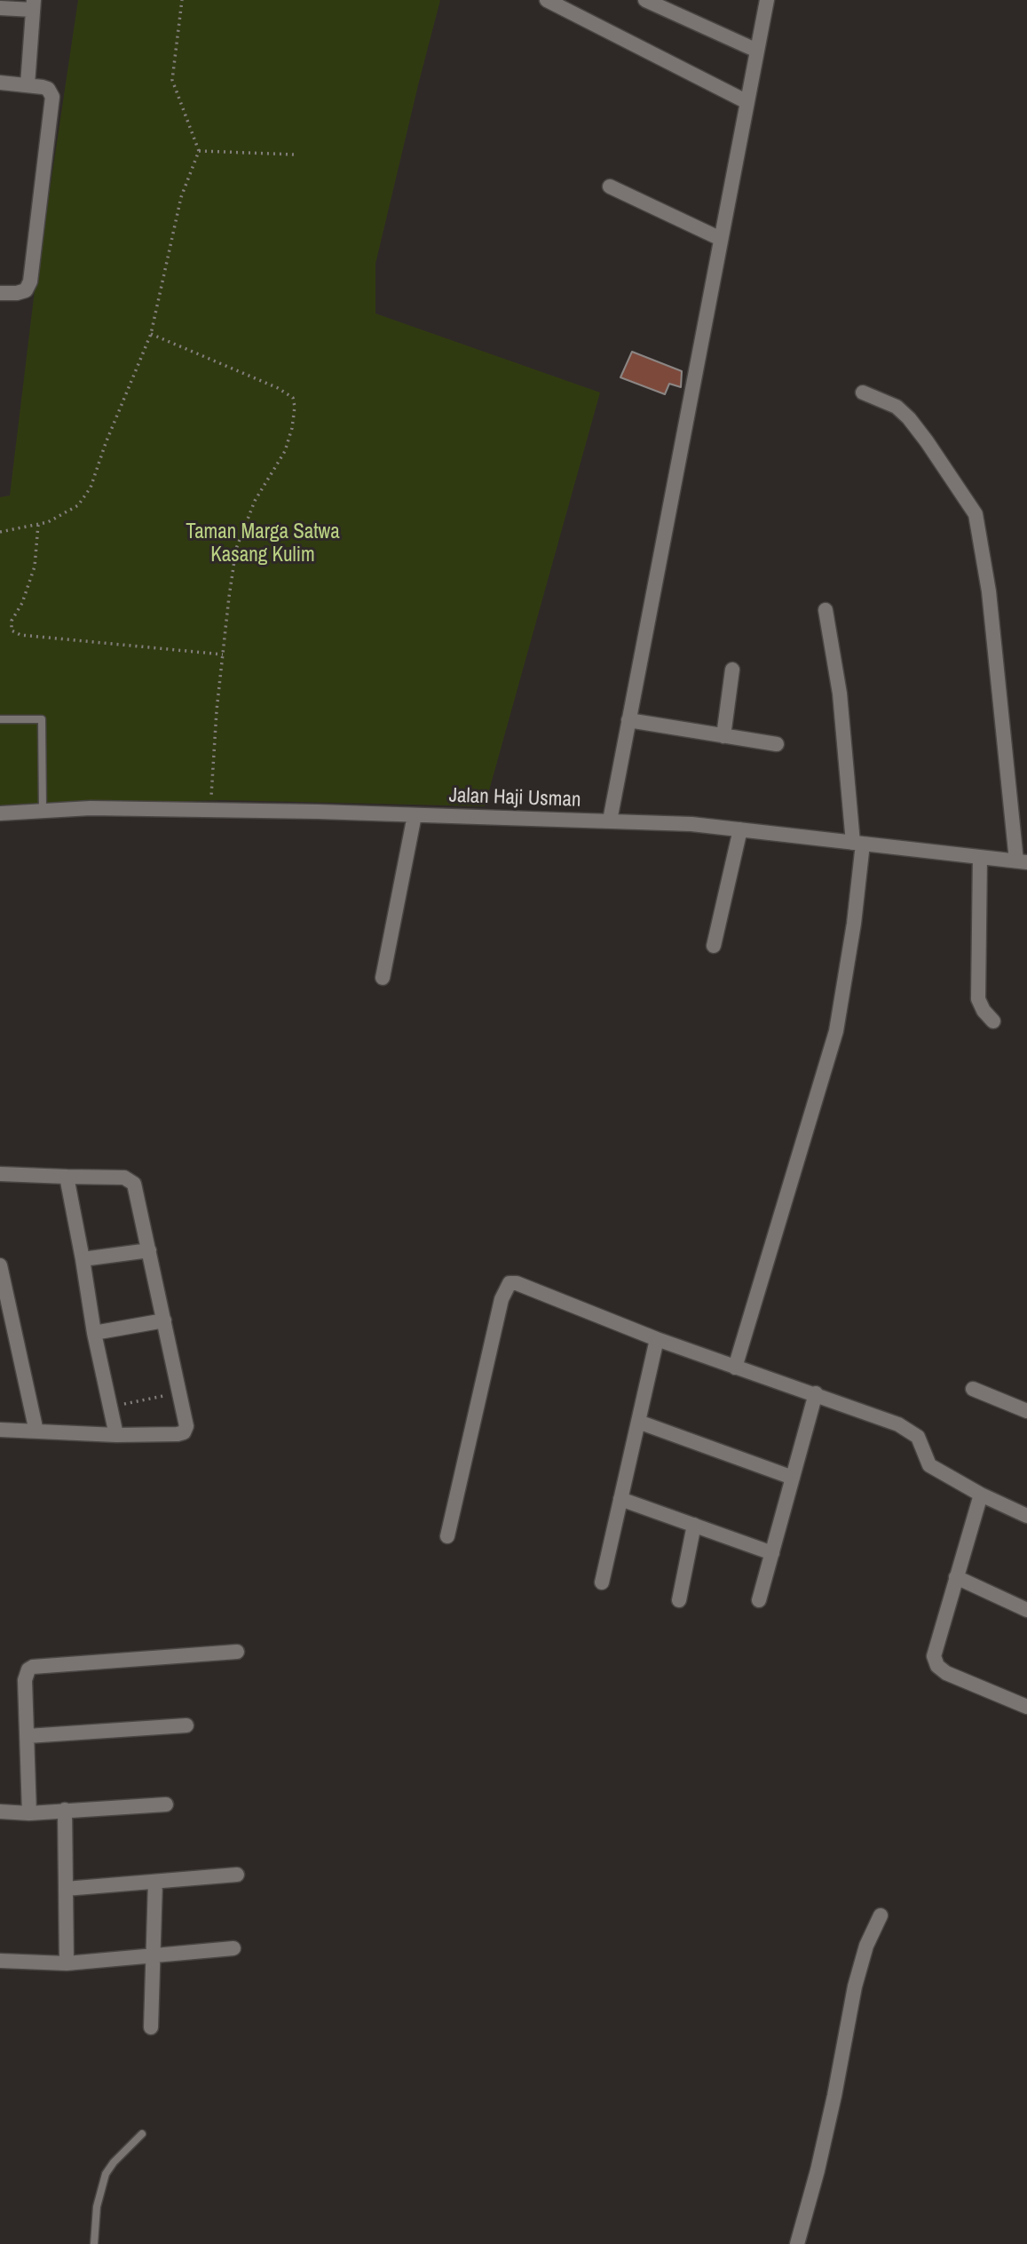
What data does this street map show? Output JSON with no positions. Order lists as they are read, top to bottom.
{
  "streets": {
    "street": ["Jalan Haji Usman"]
  },
  "parks": ["Taman Marga Satwa Kasang Kulim"]
}
